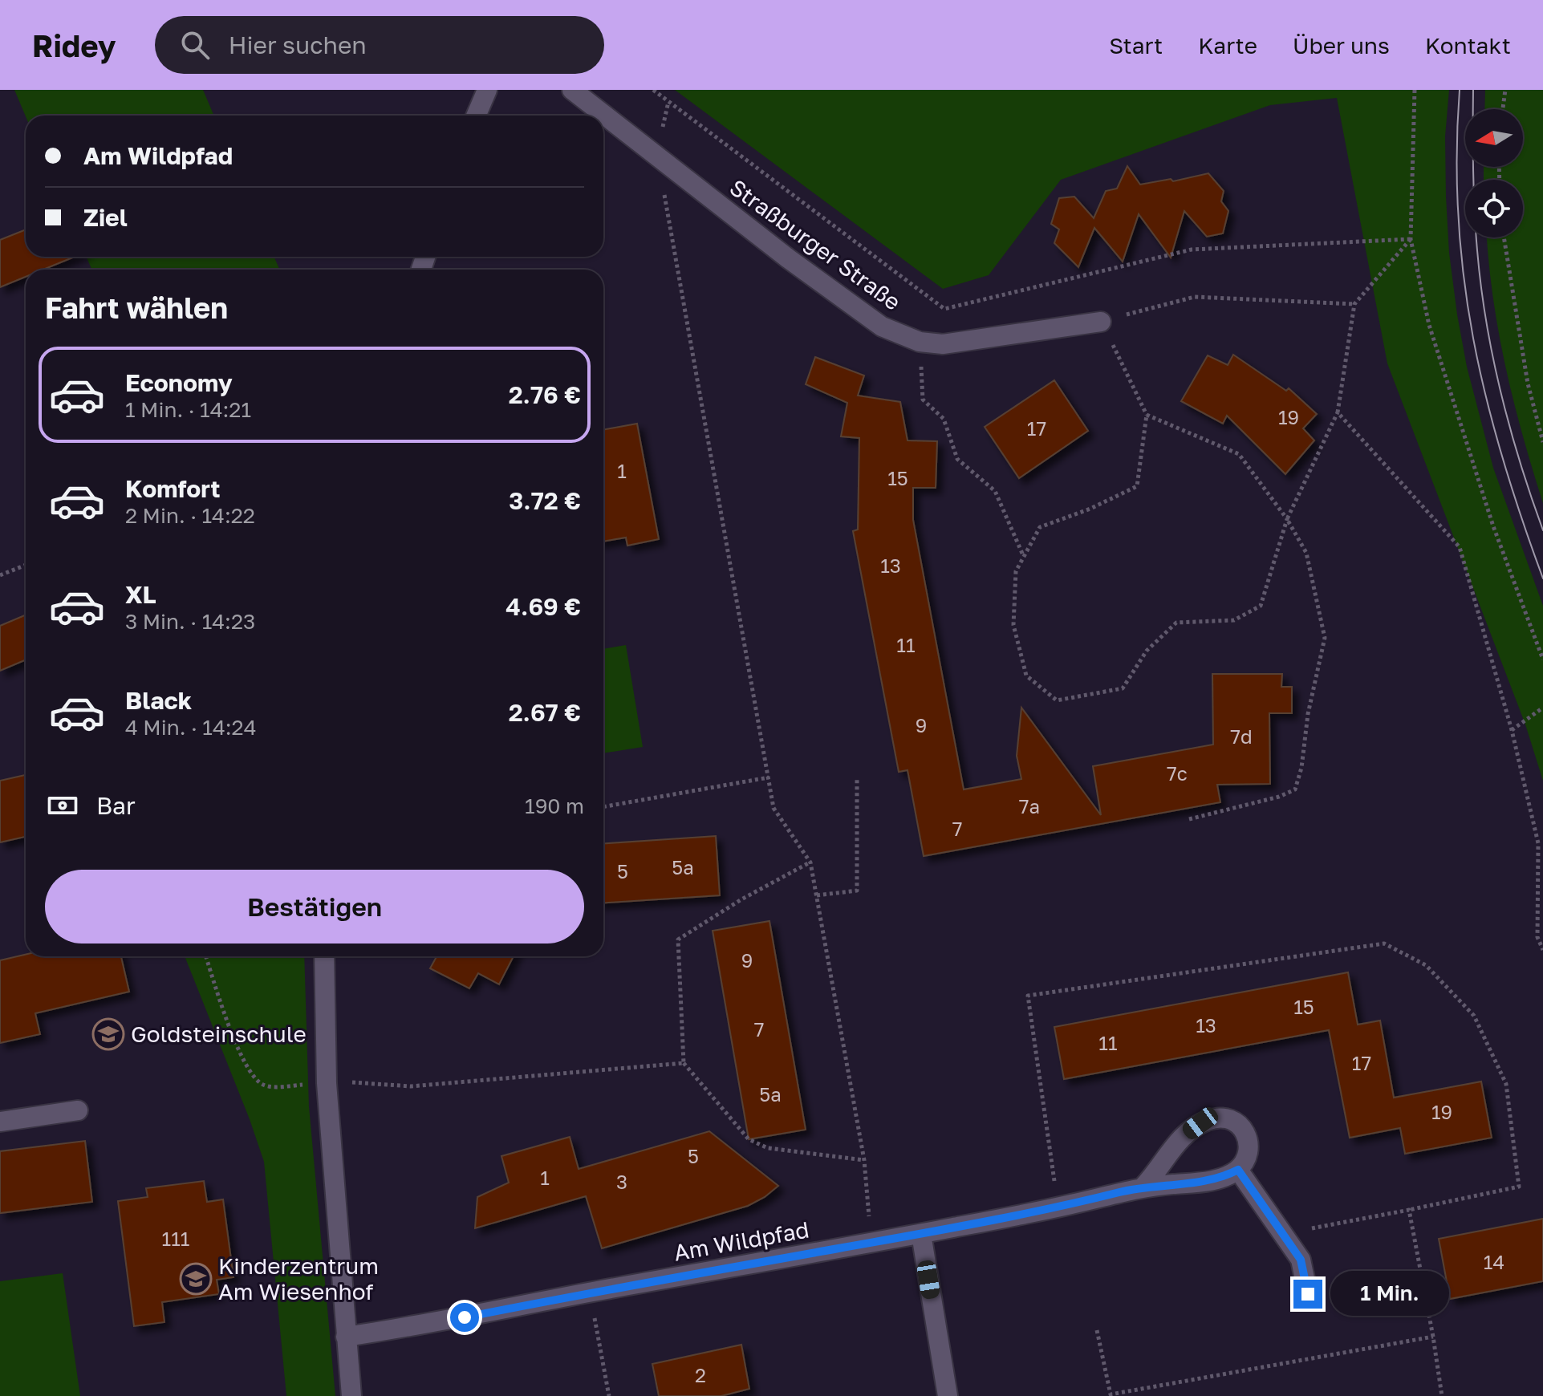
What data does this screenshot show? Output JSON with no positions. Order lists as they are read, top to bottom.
{
  "streets": {
    "street": ["Straßburger Straße", "Am Wildpfad"]
  },
  "places": {
    "school or university": ["Goldsteinschule", "Kinderzentrum Am Wiesenhof"]
  },
  "house_numbers": [
    "19",
    "17",
    "1",
    "15",
    "13",
    "11",
    "9",
    "7d",
    "7c",
    "7a",
    "7",
    "5a",
    "5",
    "9",
    "15",
    "13",
    "7",
    "11",
    "17",
    "5a",
    "19",
    "5",
    "1",
    "3",
    "111",
    "14",
    "2"
  ],
  "north": "left",
  "page": {
    "header": "Ridey",
    "search": "Hier suchen",
    "nav": [
      "Start",
      "Karte",
      "Über uns",
      "Kontakt"
    ],
    "banner": ["Am Wildpfad", "Ziel"],
    "heading": "Fahrt wählen",
    "list": [
      {
        "name": "Economy",
        "note": "1 Min. · 14:21",
        "value": "2.76 €"
      },
      {
        "name": "Komfort",
        "note": "2 Min. · 14:22",
        "value": "3.72 €"
      },
      {
        "name": "XL",
        "note": "3 Min. · 14:23",
        "value": "4.69 €"
      },
      {
        "name": "Black",
        "note": "4 Min. · 14:24",
        "value": "2.67 €"
      }
    ],
    "pay": ["Bar", "190 m"],
    "buttons": "Bestätigen",
    "bubble": "1 Min."
  }
}
